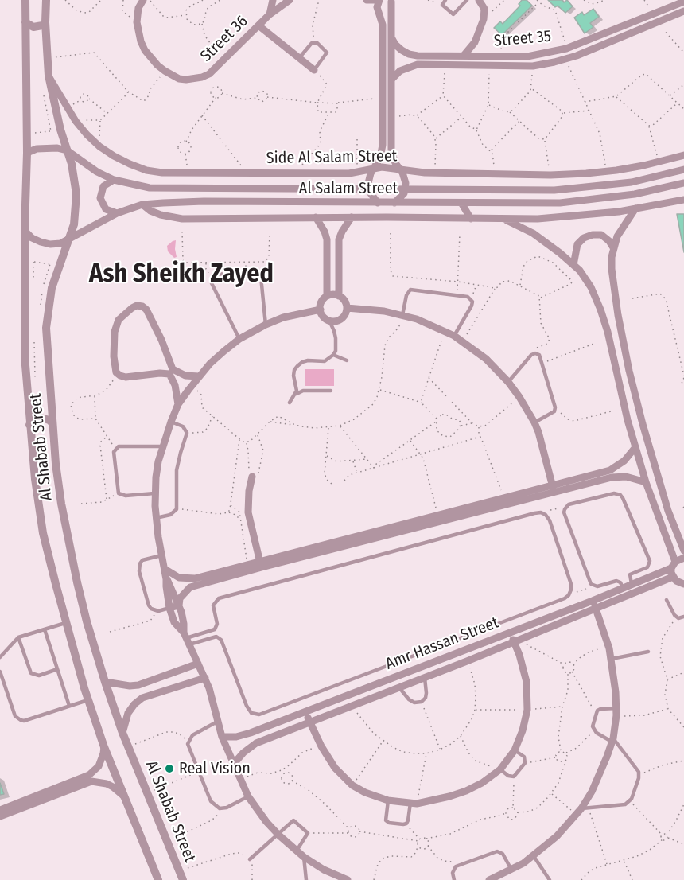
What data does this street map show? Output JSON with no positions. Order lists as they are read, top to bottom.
{
  "streets": {
    "street": [
      "Street 36",
      "Street 35",
      "Side Al Salam Street",
      "Al Salam Street",
      "Al Shabab Street",
      "Amr Hassan Street"
    ]
  },
  "crossings": [
    ["Side Al Salam Street", "Al Shabab Street"],
    ["Al Salam Street", "Al Shabab Street"]
  ],
  "districts": ["Ash Sheikh Zayed"],
  "places": ["Real Vision"]
}
